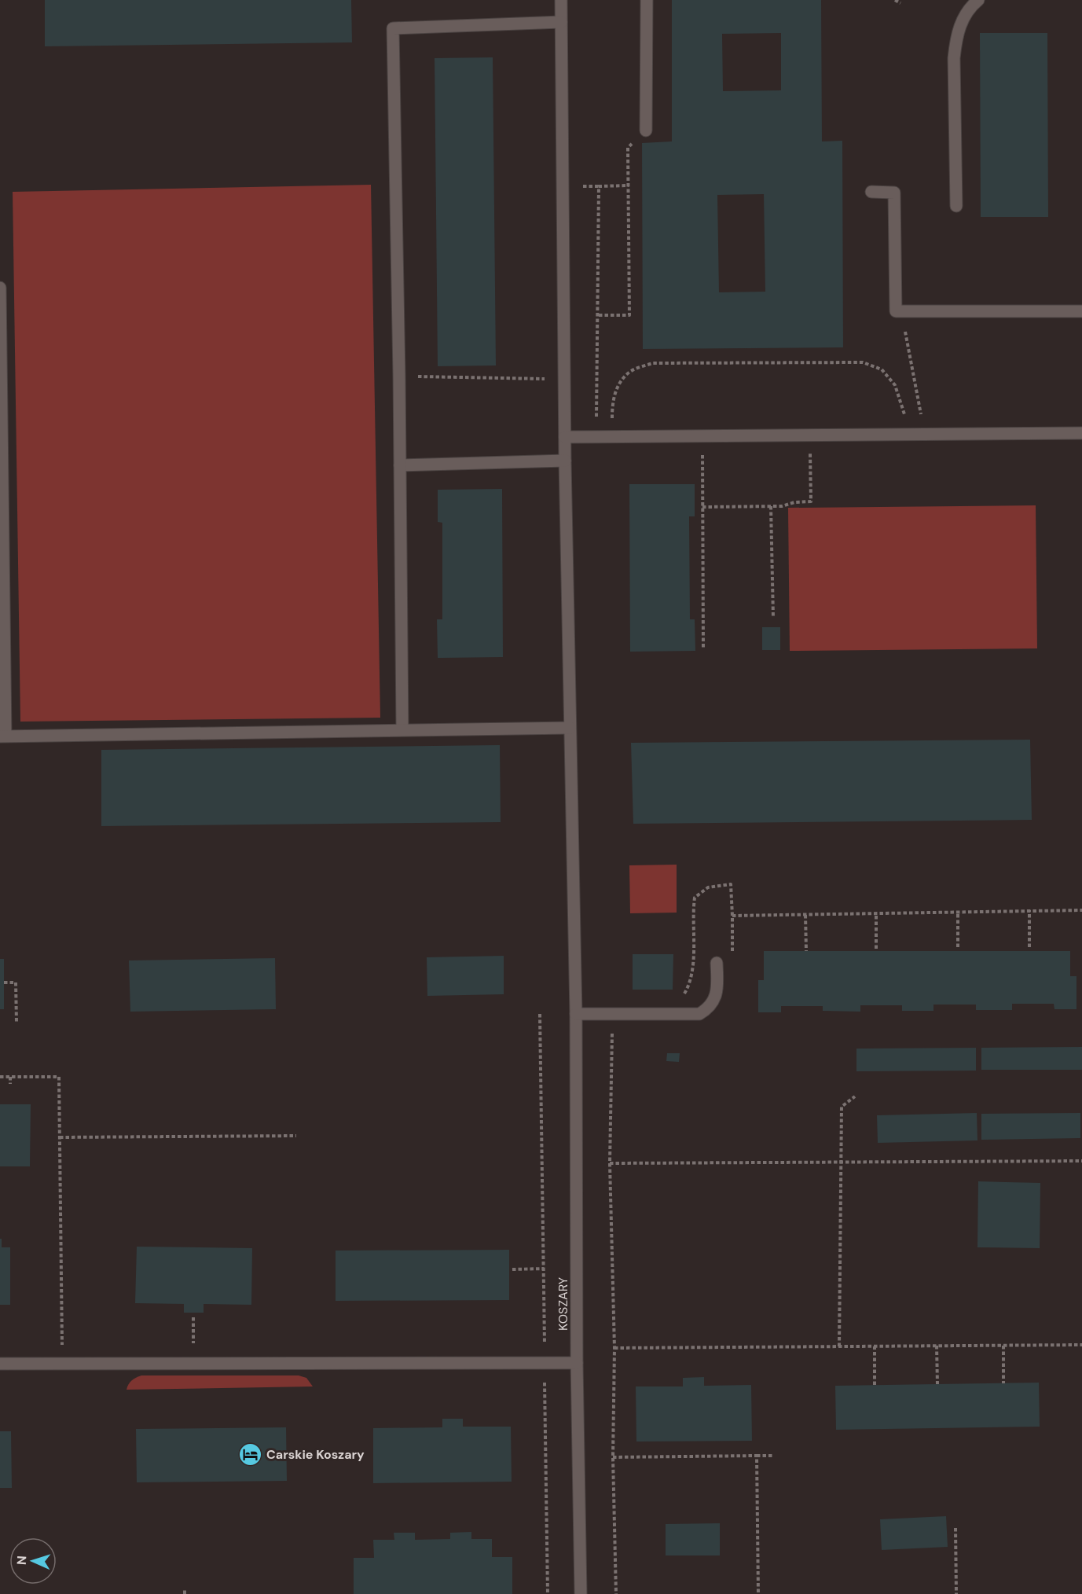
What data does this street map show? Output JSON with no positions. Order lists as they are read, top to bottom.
{
  "streets": {
    "street": ["KOSZARY"]
  },
  "places": {
    "hotel": ["Carskie Koszary"]
  },
  "north": "left"
}
